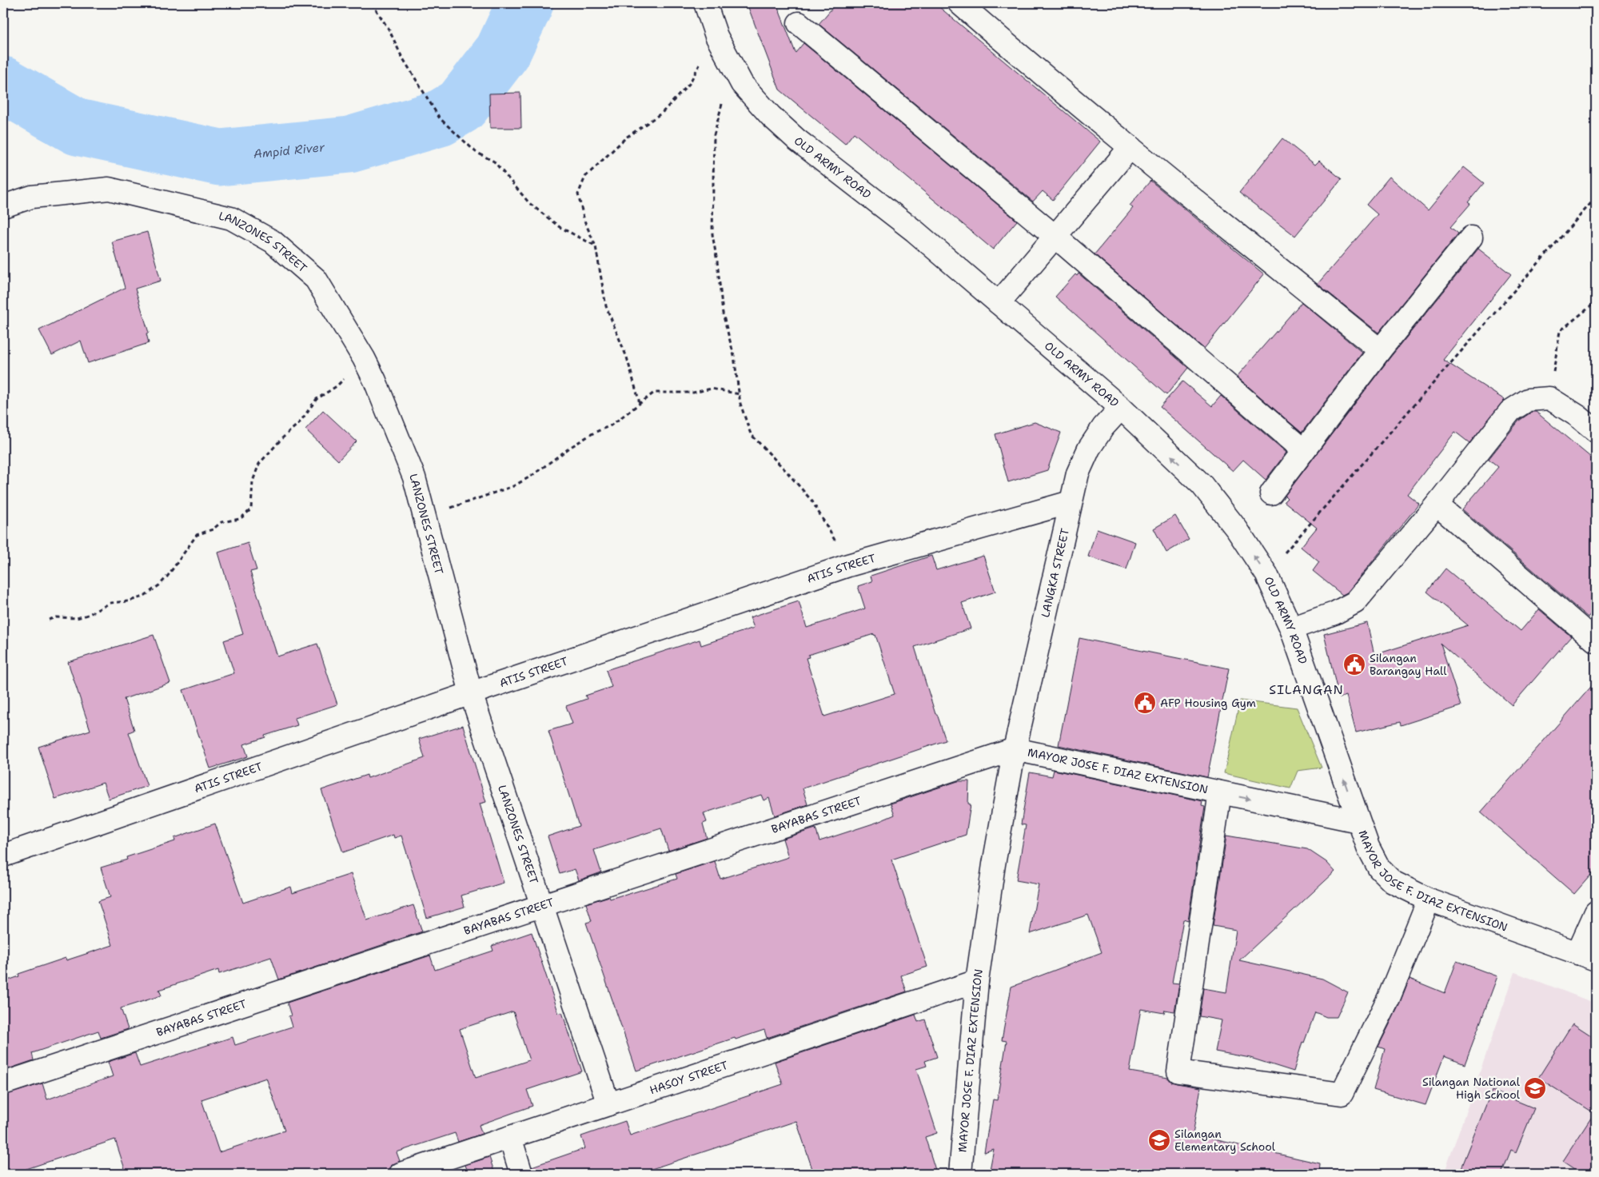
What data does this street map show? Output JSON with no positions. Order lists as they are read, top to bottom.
{
  "streets": {
    "street": [
      "OLD ARMY ROAD",
      "LANZONES STREET",
      "ATIS STREET",
      "LANGKA STREET",
      "MAYOR JOSE F. DIAZ EXTENSION",
      "BAYABAS STREET",
      "HASOY STREET"
    ]
  },
  "crossings": [
    ["OLD ARMY ROAD", "LANGKA STREET"],
    ["OLD ARMY ROAD", "MAYOR JOSE F. DIAZ EXTENSION"],
    ["LANZONES STREET", "ATIS STREET"],
    ["LANZONES STREET", "BAYABAS STREET"],
    ["LANZONES STREET", "HASOY STREET"],
    ["ATIS STREET", "LANGKA STREET"],
    ["LANGKA STREET", "MAYOR JOSE F. DIAZ EXTENSION"],
    ["LANGKA STREET", "BAYABAS STREET"],
    ["MAYOR JOSE F. DIAZ EXTENSION", "BAYABAS STREET"],
    ["MAYOR JOSE F. DIAZ EXTENSION", "HASOY STREET"]
  ],
  "districts": ["SILANGAN"],
  "water": ["Ampid River"],
  "places": {
    "public building": ["Silangan Barangay Hall", "AFP Housing Gym"],
    "school or university": ["Silangan National High School", "Silangan Elementary School"]
  }
}
